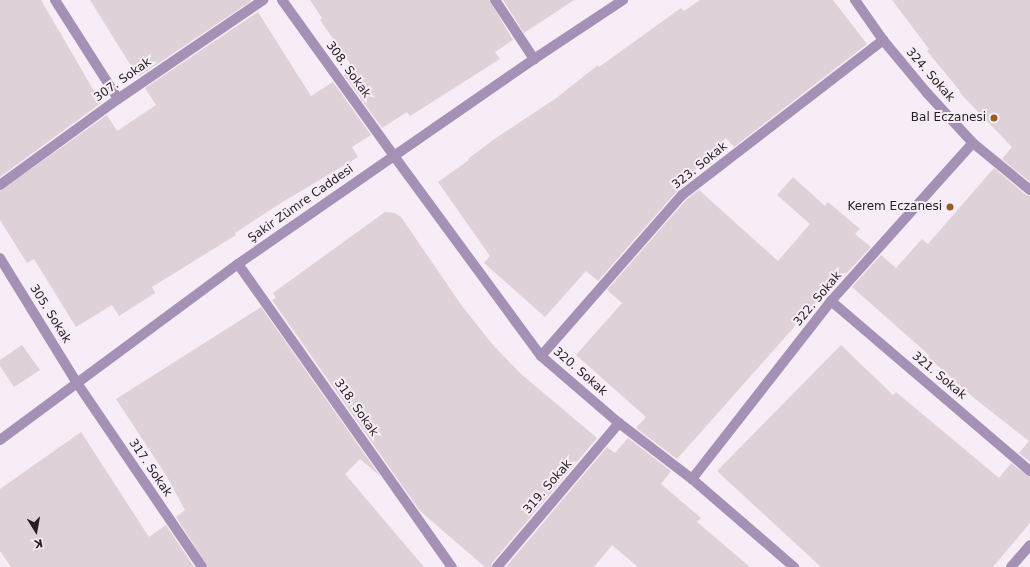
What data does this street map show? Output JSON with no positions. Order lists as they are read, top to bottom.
{
  "streets": {
    "street": [
      "308. Sokak",
      "324. Sokak",
      "307. Sokak",
      "323. Sokak",
      "Şakir Zümre Caddesi",
      "322. Sokak",
      "305. Sokak",
      "320. Sokak",
      "321. Sokak",
      "318. Sokak",
      "317. Sokak",
      "319. Sokak"
    ]
  },
  "crossings": [
    ["308. Sokak", "Şakir Zümre Caddesi"],
    ["308. Sokak", "320. Sokak"],
    ["324. Sokak", "323. Sokak"],
    ["324. Sokak", "322. Sokak"],
    ["323. Sokak", "320. Sokak"],
    ["Şakir Zümre Caddesi", "305. Sokak"],
    ["Şakir Zümre Caddesi", "320. Sokak"],
    ["Şakir Zümre Caddesi", "318. Sokak"],
    ["Şakir Zümre Caddesi", "317. Sokak"],
    ["322. Sokak", "320. Sokak"],
    ["322. Sokak", "321. Sokak"],
    ["305. Sokak", "317. Sokak"],
    ["320. Sokak", "319. Sokak"]
  ],
  "places": ["Bal Eczanesi", "Kerem Eczanesi"],
  "north": "bottom"
}
